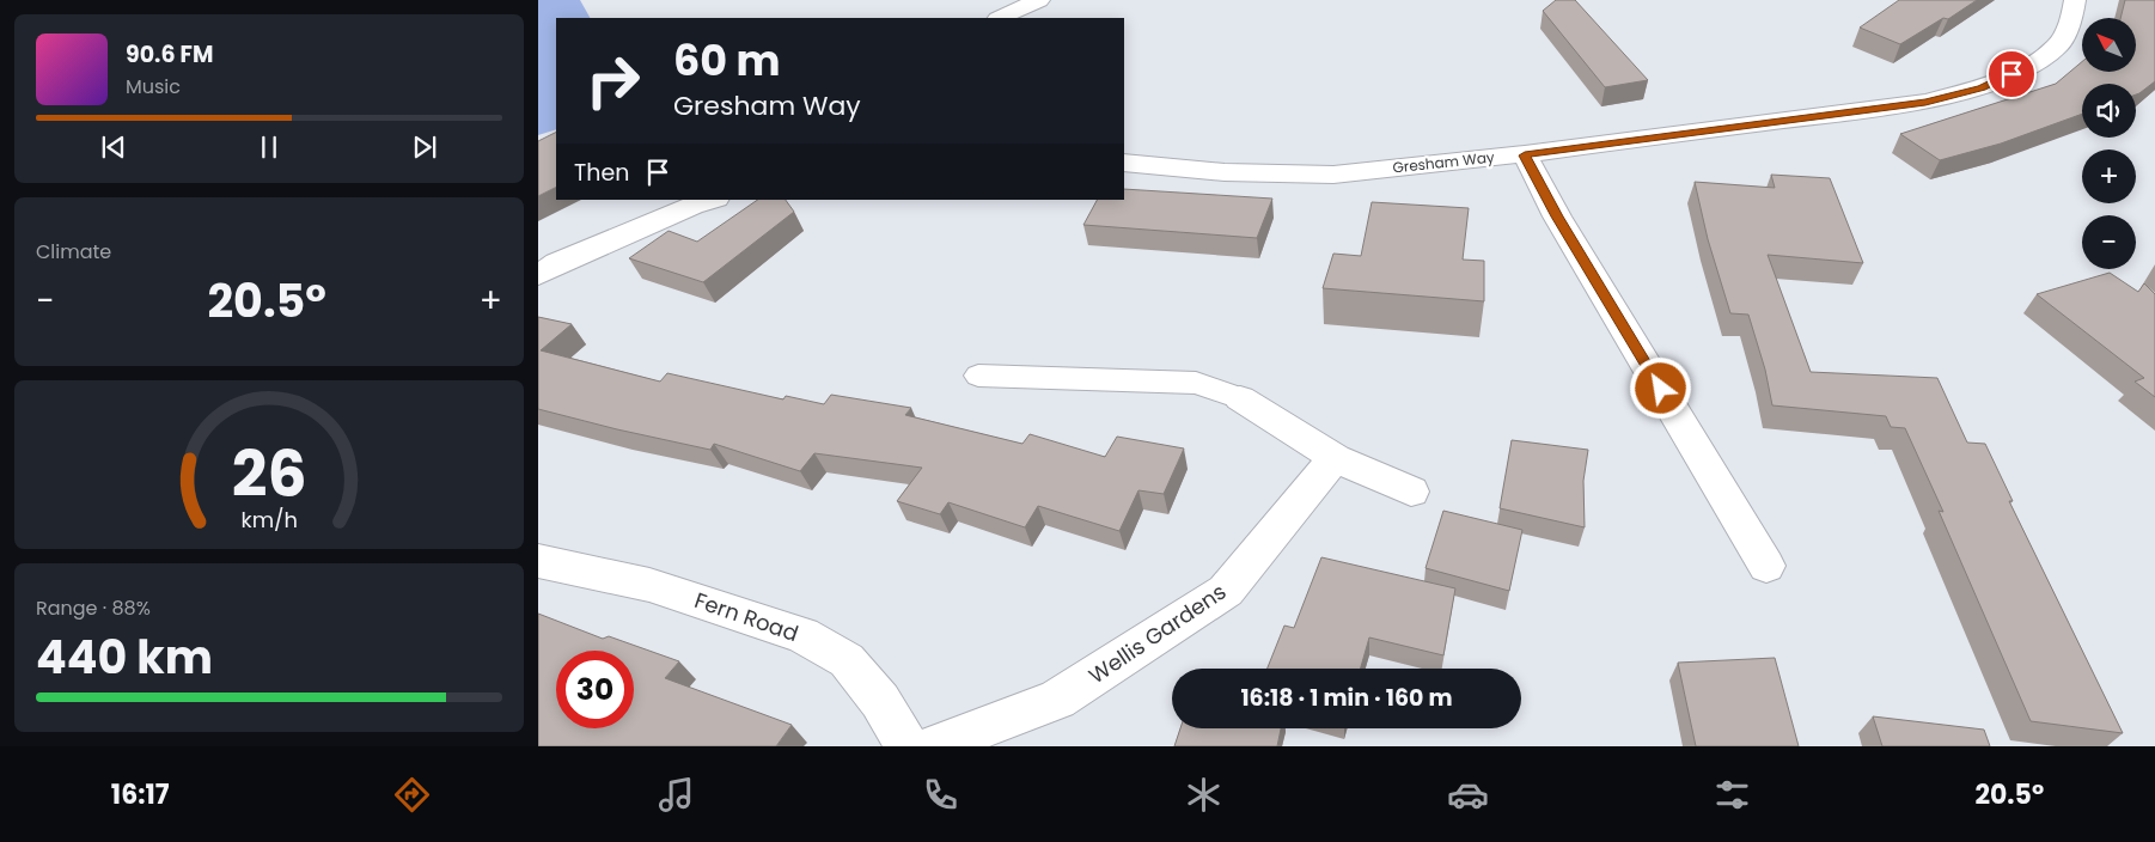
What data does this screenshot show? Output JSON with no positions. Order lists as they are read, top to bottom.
{
  "streets": {
    "street": ["Gresham Way", "Fern Road", "Wellis Gardens"]
  },
  "north": "top left",
  "page": {
    "map_buttons": ["+", "−"],
    "turn": ["60 m", "Gresham Way"],
    "song": ["90.6 FM", "Music"],
    "then": "Then",
    "tile": [
      "Climate",
      ["Range · 88%", "440 km"]
    ],
    "heat": ["−", "20.5°", "+"],
    "limit": "30",
    "trip": "16:18 · 1 min · 160 m",
    "tabs": ["16:17", "20.5°"],
    "gauge": ["26", "km/h"]
  }
}
